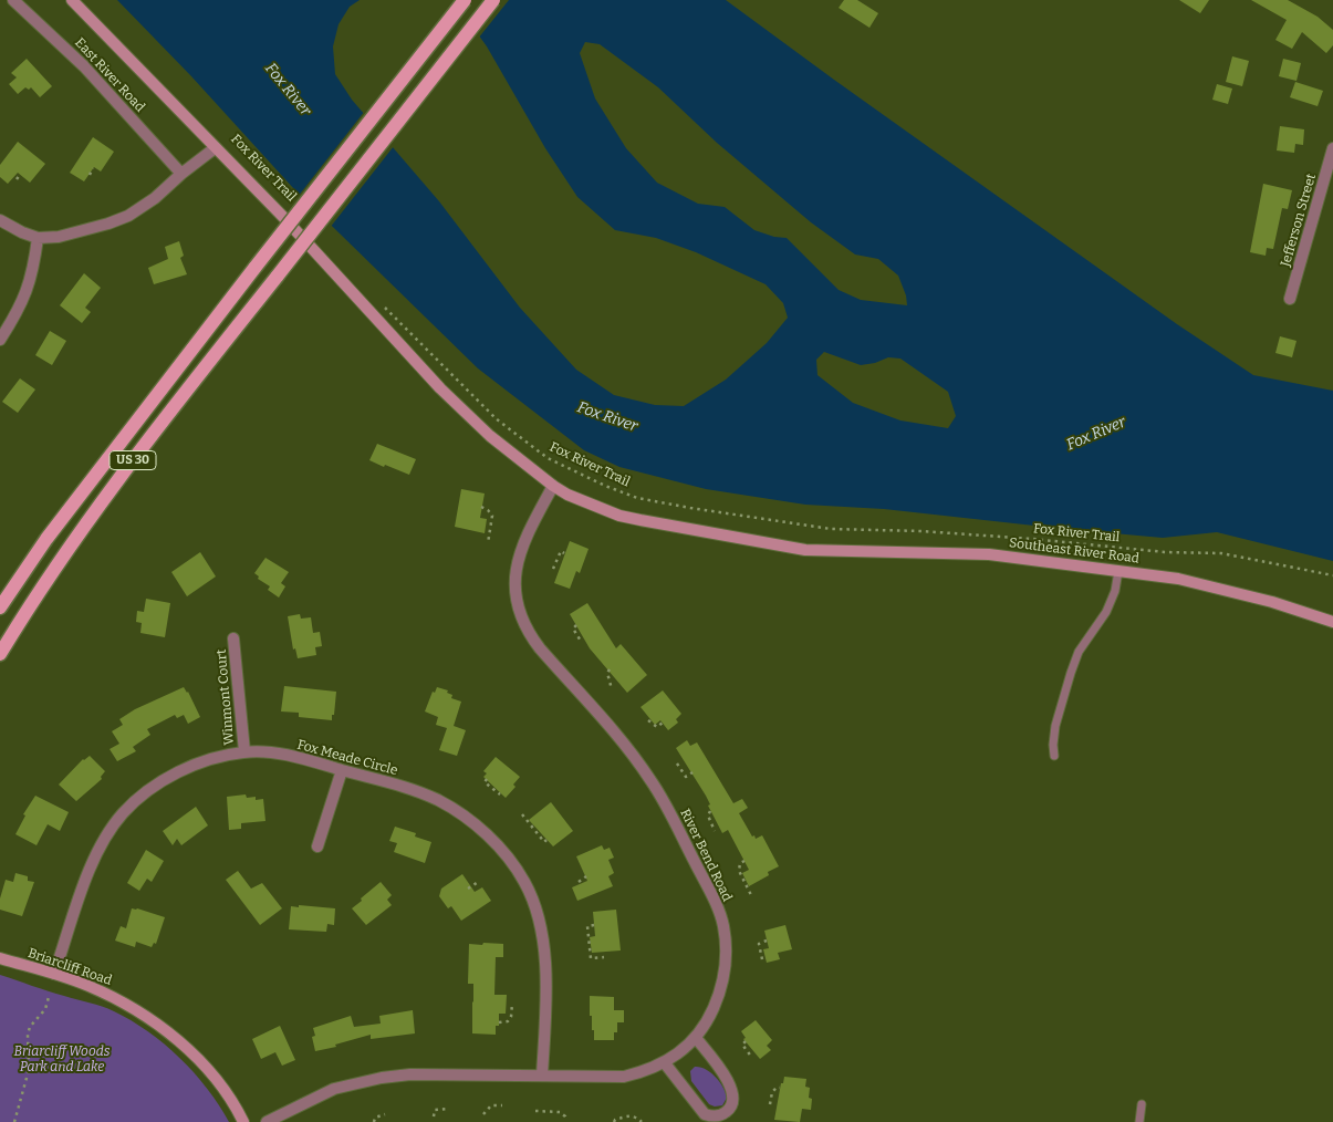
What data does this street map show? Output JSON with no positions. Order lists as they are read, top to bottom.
{
  "streets": {
    "main road": ["US 30"],
    "street": [
      "East River Road",
      "Jefferson Street",
      "Southeast River Road",
      "Winmont Court",
      "Fox Meade Circle",
      "River Bend Road",
      "Briarcliff Road"
    ],
    "path": ["Fox River Trail"]
  },
  "crossings": [
    ["Southeast River Road", "River Bend Road"],
    ["Winmont Court", "Fox Meade Circle"],
    ["Fox Meade Circle", "River Bend Road"],
    ["Fox Meade Circle", "Briarcliff Road"]
  ],
  "water": ["Fox River"],
  "parks": ["Briarcliff Woods Park and Lake"]
}
